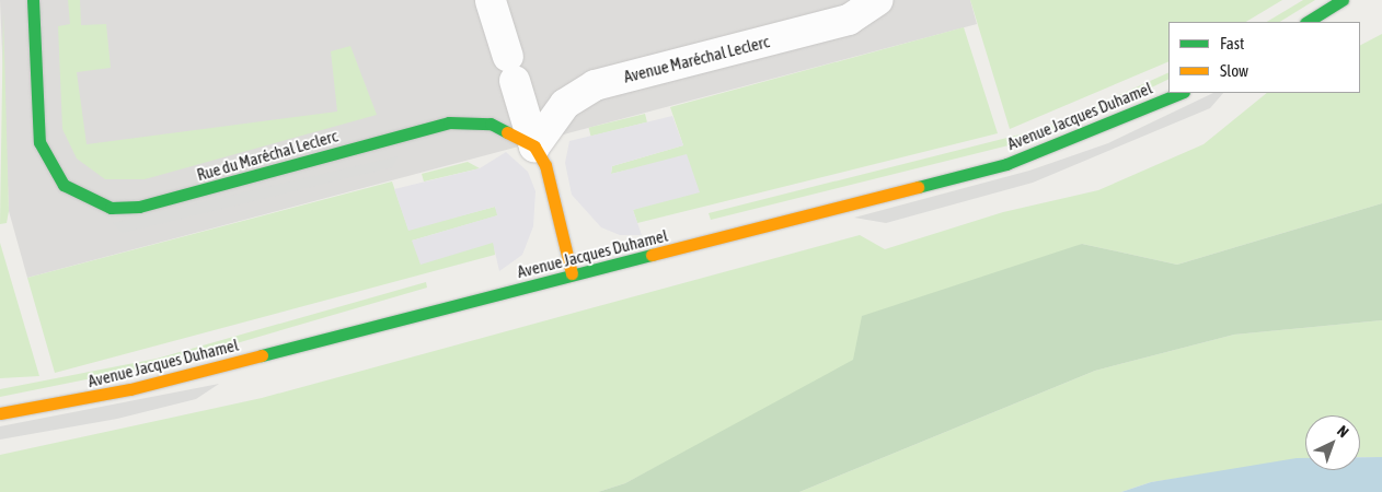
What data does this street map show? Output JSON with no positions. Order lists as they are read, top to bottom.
{
  "streets": {
    "main road": ["Avenue Jacques Duhamel", "Rue du Maréchal Leclerc"],
    "street": ["Avenue Maréchal Leclerc"]
  },
  "crossings": [
    ["Avenue Maréchal Leclerc", "Rue du Maréchal Leclerc"]
  ],
  "legend": ["Fast", "Slow"],
  "north": "top right"
}
